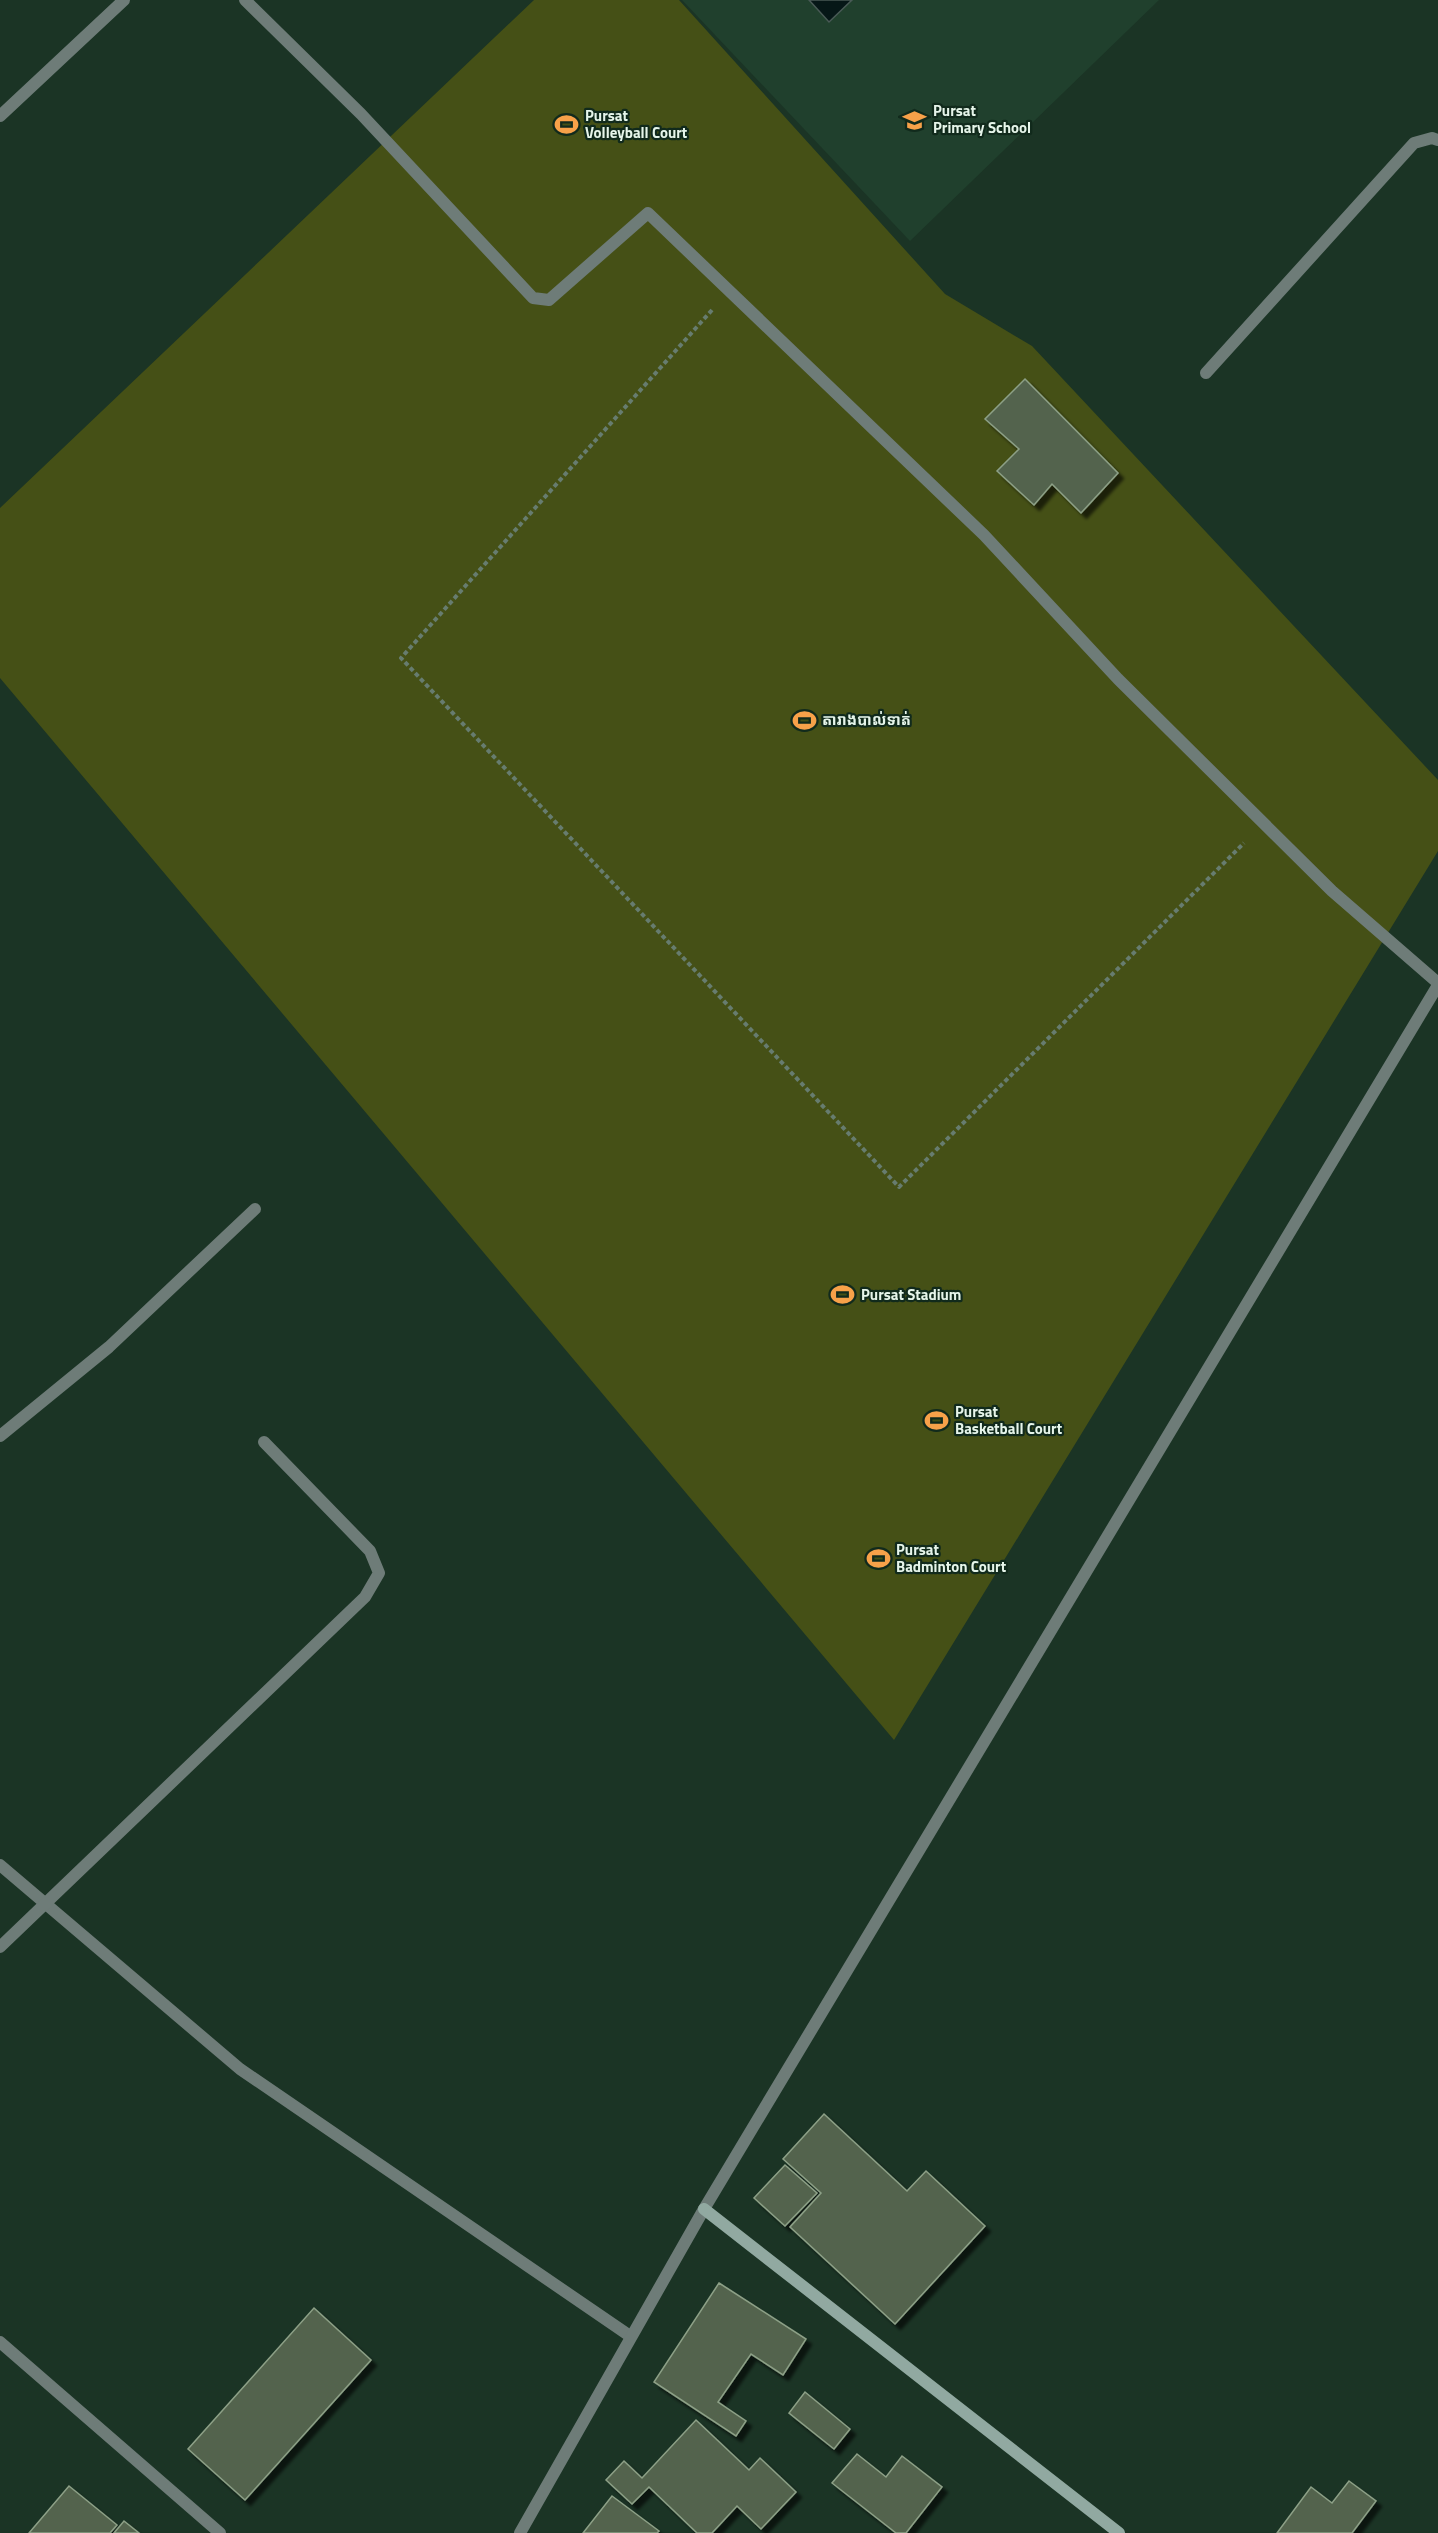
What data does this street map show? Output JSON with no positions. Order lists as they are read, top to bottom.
{
  "places": {
    "school or university": ["Pursat Primary School"],
    "sports": [
      "Pursat Volleyball Court",
      "តារាងបាល់ទាត់",
      "Pursat Stadium",
      "Pursat Basketball Court",
      "Pursat Badminton Court"
    ]
  }
}
